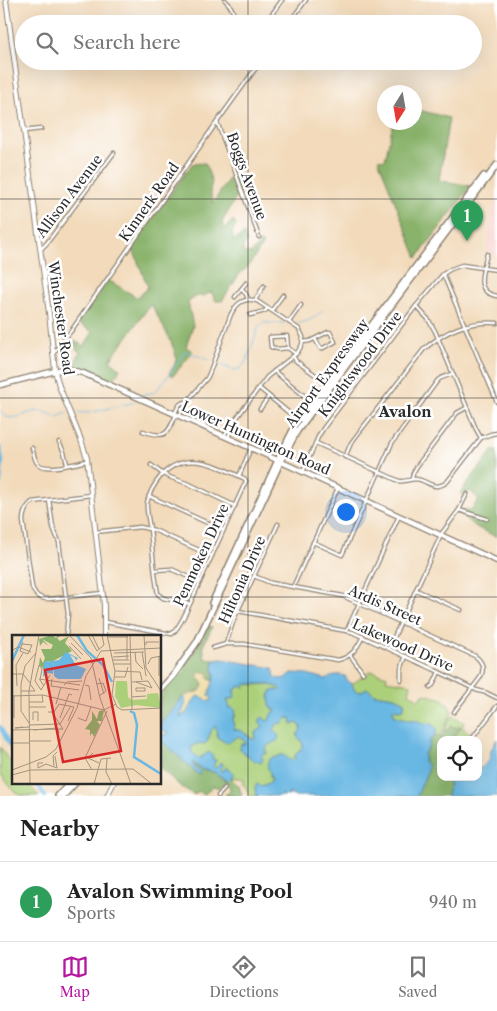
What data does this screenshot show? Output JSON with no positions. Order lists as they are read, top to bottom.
{
  "streets": {
    "main road": ["Airport Expressway", "Lower Huntington Road"],
    "street": [
      "Boggs Avenue",
      "Allison Avenue",
      "Kinnerk Road",
      "Winchester Road",
      "Knightswood Drive",
      "Penmoken Drive",
      "Hiltonia Drive",
      "Ardis Street",
      "Lakewood Drive"
    ]
  },
  "crossings": [
    ["Boggs Avenue", "Kinnerk Road"],
    ["Allison Avenue", "Winchester Road"],
    ["Kinnerk Road", "Winchester Road"],
    ["Winchester Road", "Lower Huntington Road"],
    ["Winchester Road", "Penmoken Drive"],
    ["Knightswood Drive", "Lower Huntington Road"],
    ["Airport Expressway", "Lower Huntington Road"],
    ["Hiltonia Drive", "Ardis Street"],
    ["Hiltonia Drive", "Lakewood Drive"],
    ["Ardis Street", "Lakewood Drive"]
  ],
  "districts": ["Avalon"],
  "north": "bottom",
  "page": {
    "search": "Search here",
    "pins": "1",
    "heading": "Nearby",
    "list": [
      {
        "mark": "1",
        "name": "Avalon Swimming Pool",
        "note": "Sports",
        "value": "940 m"
      }
    ],
    "nav": ["Map", "Directions", "Saved"]
  }
}
